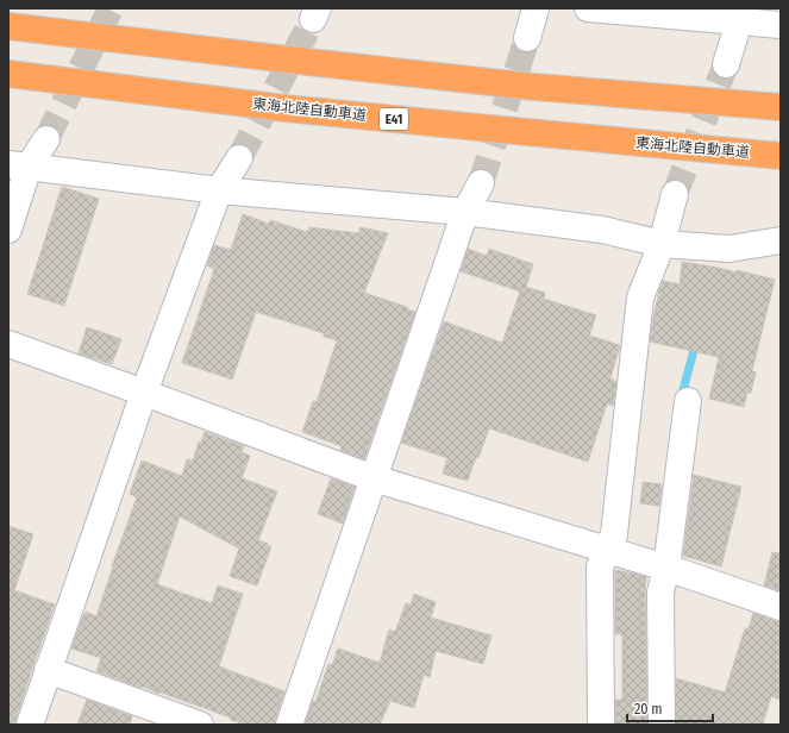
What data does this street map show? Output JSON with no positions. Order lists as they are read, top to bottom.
{
  "streets": {
    "highway": ["東海北陸自動車道", "E41"]
  },
  "scale_bar": "20 m"
}
